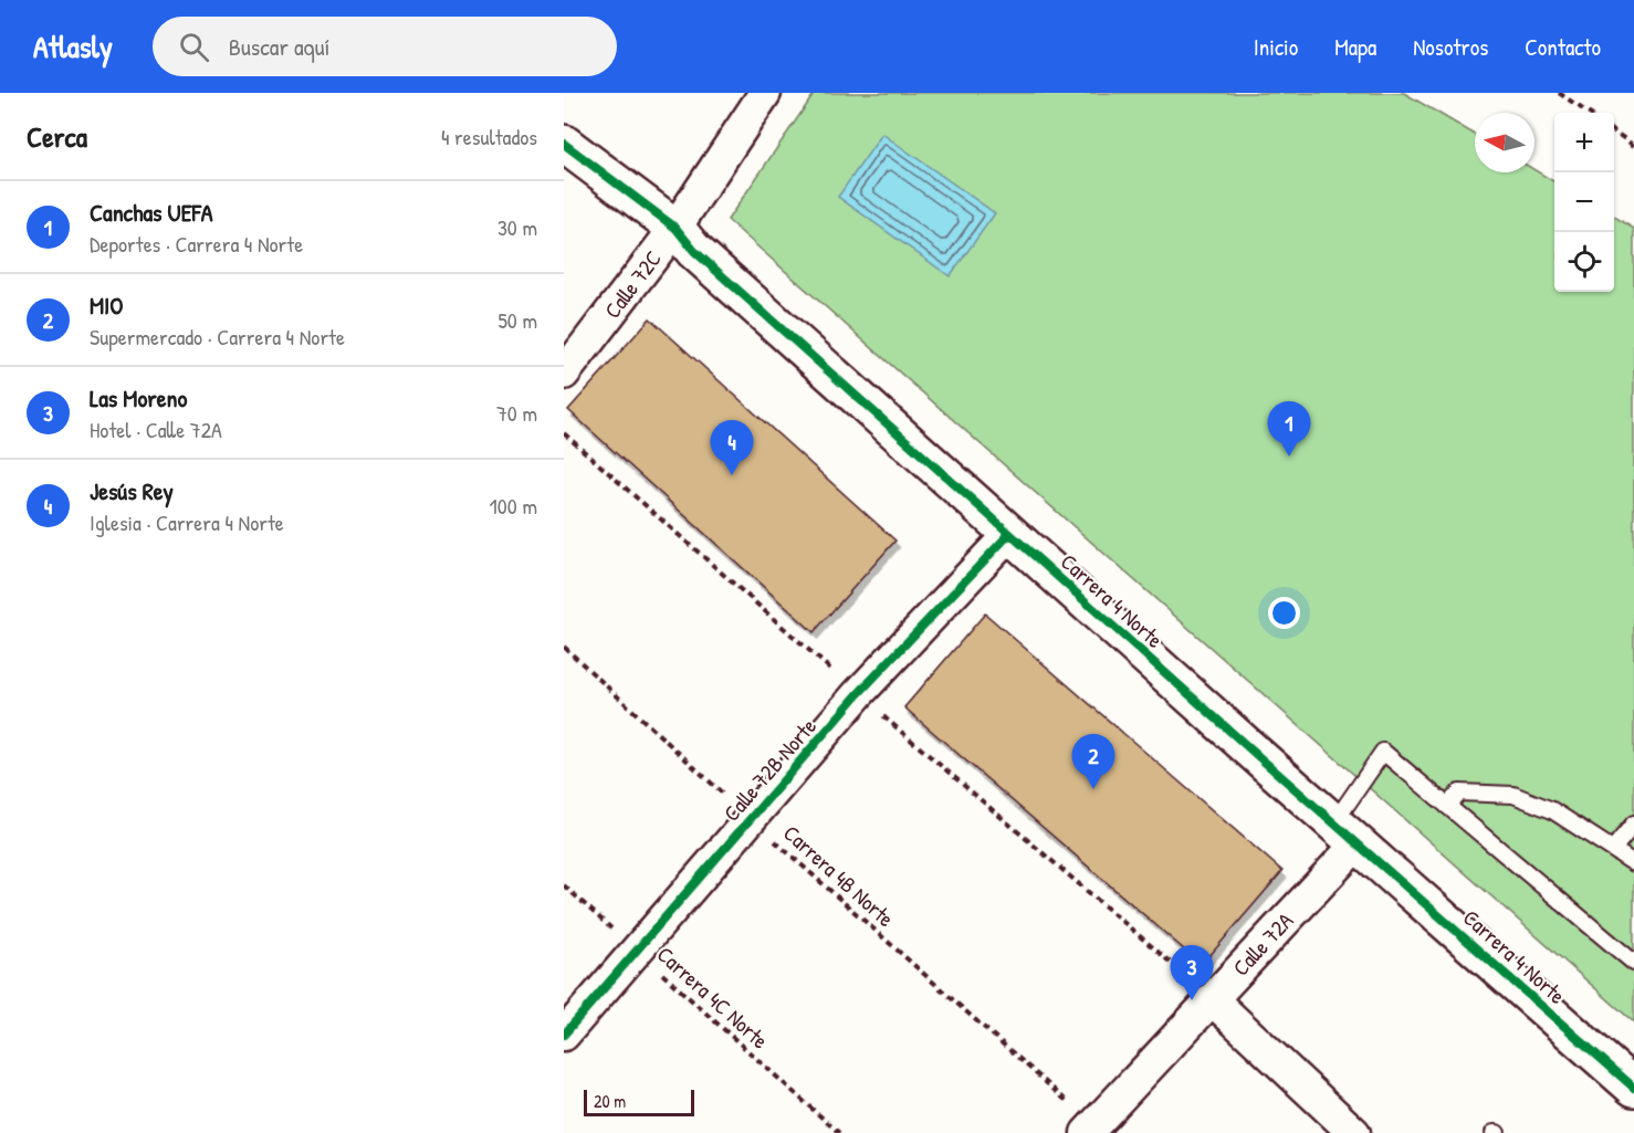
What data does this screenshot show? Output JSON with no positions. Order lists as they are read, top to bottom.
{
  "streets": {
    "street": [
      "Calle 72C",
      "Carrera 4 Norte",
      "Calle 72B Norte",
      "Calle 72A"
    ],
    "path": ["Carrera 4B Norte", "Carrera 4C Norte"]
  },
  "crossings": [
    ["Calle 72C", "Carrera 4 Norte"],
    ["Carrera 4 Norte", "Calle 72B Norte"],
    ["Carrera 4 Norte", "Calle 72A"],
    ["Calle 72B Norte", "Carrera 4B Norte"],
    ["Calle 72B Norte", "Carrera 4C Norte"],
    ["Carrera 4B Norte", "Calle 72A"]
  ],
  "scale_bar": "20 m",
  "north": "left",
  "page": {
    "header": "Atlasly",
    "search": "Buscar aquí",
    "nav": [
      "Inicio",
      "Mapa",
      "Nosotros",
      "Contacto"
    ],
    "heading": ["Cerca", "4 resultados"],
    "map_buttons": ["+", "−"],
    "list": [
      {
        "mark": "1",
        "name": "Canchas UEFA",
        "note": "Deportes · Carrera 4 Norte",
        "value": "30 m"
      },
      {
        "mark": "2",
        "name": "MIO",
        "note": "Supermercado · Carrera 4 Norte",
        "value": "50 m"
      },
      {
        "mark": "3",
        "name": "Las Moreno",
        "note": "Hotel · Calle 72A",
        "value": "70 m"
      },
      {
        "mark": "4",
        "name": "Jesús Rey",
        "note": "Iglesia · Carrera 4 Norte",
        "value": "100 m"
      }
    ],
    "pins": [
      "1",
      "4",
      "2",
      "3"
    ],
    "scale": "20 m"
  }
}
